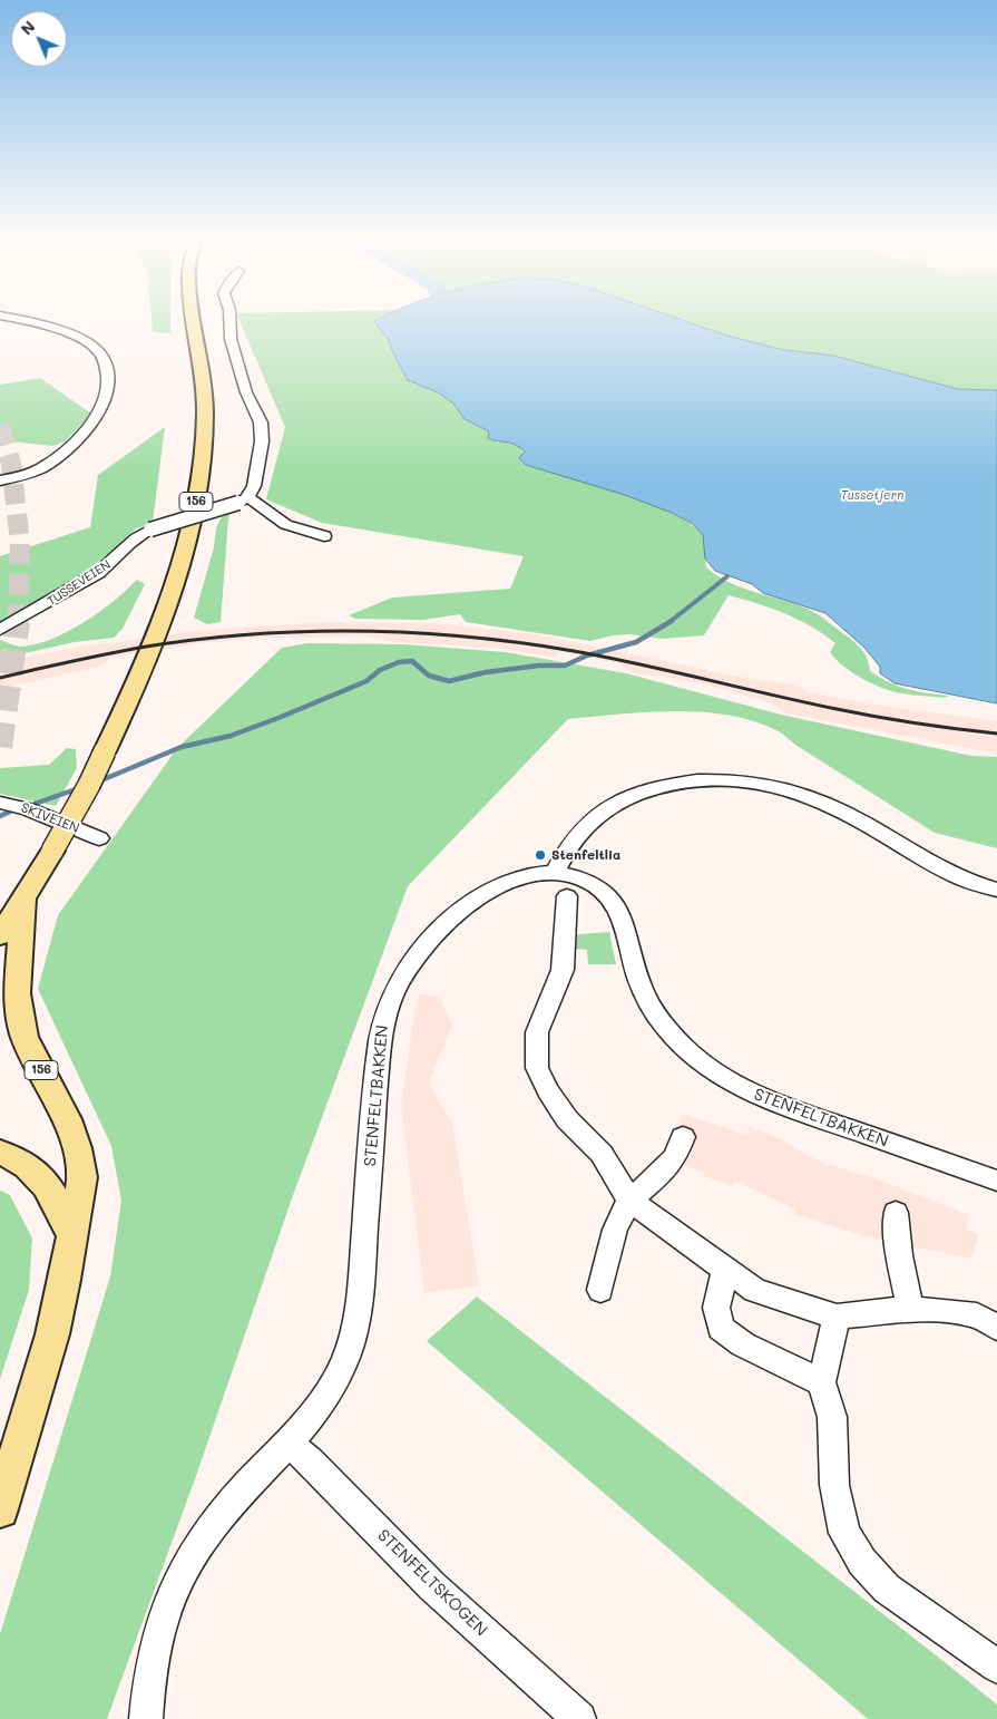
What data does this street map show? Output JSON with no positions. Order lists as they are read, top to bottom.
{
  "streets": {
    "main road": ["156"],
    "street": [
      "TUSSEVEIEN",
      "SKIVEIEN",
      "STENFELTBAKKEN",
      "STENFELTSKOGEN"
    ]
  },
  "crossings": [
    ["STENFELTBAKKEN", "STENFELTSKOGEN"]
  ],
  "water": ["Tussetjern"],
  "places": ["Stenfeltlia"],
  "north": "top left"
}
